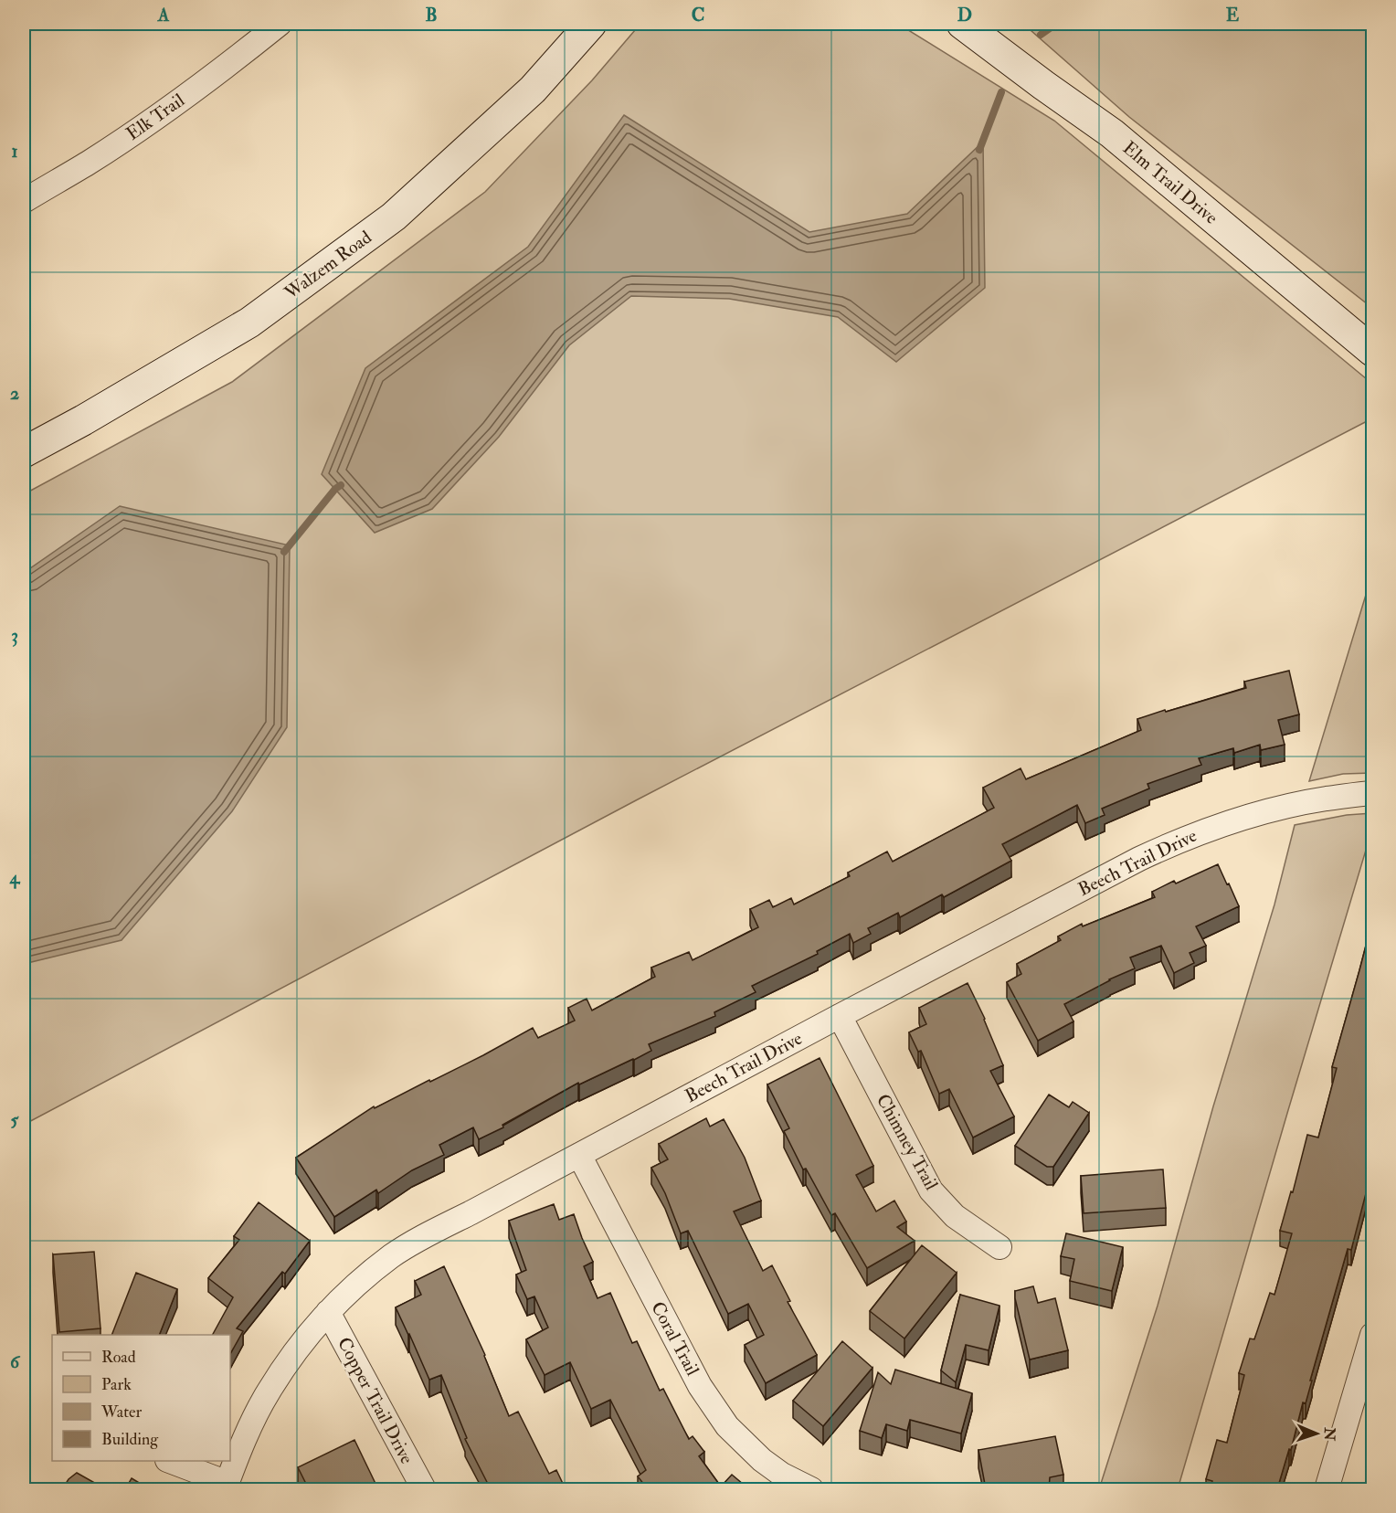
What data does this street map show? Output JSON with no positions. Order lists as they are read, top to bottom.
{
  "streets": {
    "main road": ["Elm Trail Drive", "Walzem Road"],
    "street": [
      "Elk Trail",
      "Beech Trail Drive",
      "Chimney Trail",
      "Coral Trail",
      "Copper Trail Drive"
    ]
  },
  "crossings": [
    ["Beech Trail Drive", "Chimney Trail"],
    ["Beech Trail Drive", "Coral Trail"],
    ["Beech Trail Drive", "Copper Trail Drive"]
  ],
  "legend": [
    "Road",
    "Park",
    "Water",
    "Building"
  ],
  "north": "right",
  "grid": {
    "columns": [
      "A",
      "B",
      "C",
      "D",
      "E"
    ],
    "rows": [
      "1",
      "2",
      "3",
      "4",
      "5",
      "6"
    ]
  }
}
